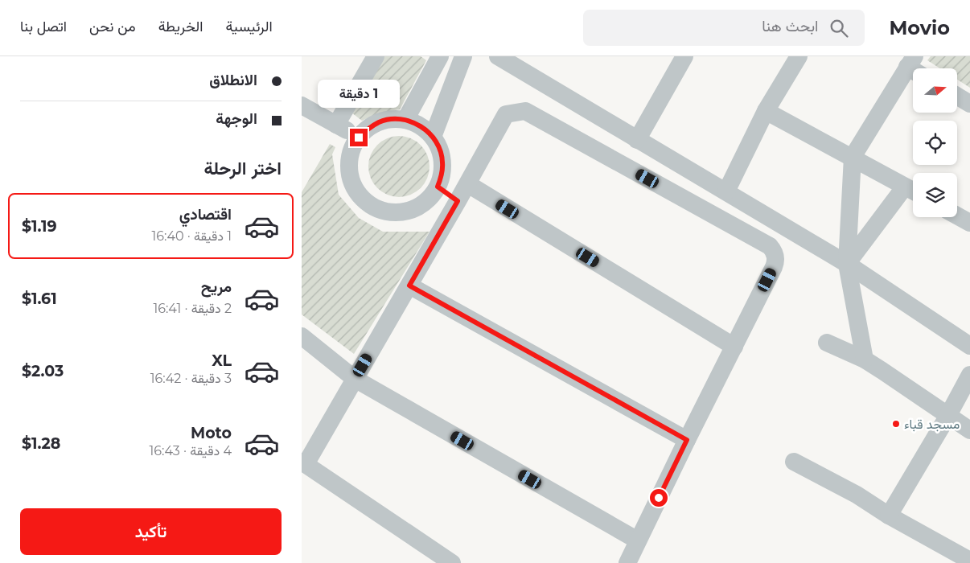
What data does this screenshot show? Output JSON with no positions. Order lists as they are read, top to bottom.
{
  "places": ["مسجد قباء"],
  "north": "right",
  "page": {
    "header": "Movio",
    "search": "ابحث هنا",
    "nav": [
      "الرئيسية",
      "الخريطة",
      "من نحن",
      "اتصل بنا"
    ],
    "banner": ["الانطلاق", "الوجهة"],
    "bubble": "1 دقيقة",
    "heading": "اختر الرحلة",
    "list": [
      {
        "name": "اقتصادي",
        "note": "1 دقيقة · 16:40",
        "value": "$1.19"
      },
      {
        "name": "مريح",
        "note": "2 دقيقة · 16:41",
        "value": "$1.61"
      },
      {
        "name": "XL",
        "note": "3 دقيقة · 16:42",
        "value": "$2.03"
      },
      {
        "name": "Moto",
        "note": "4 دقيقة · 16:43",
        "value": "$1.28"
      }
    ],
    "buttons": "تأكيد"
  }
}
